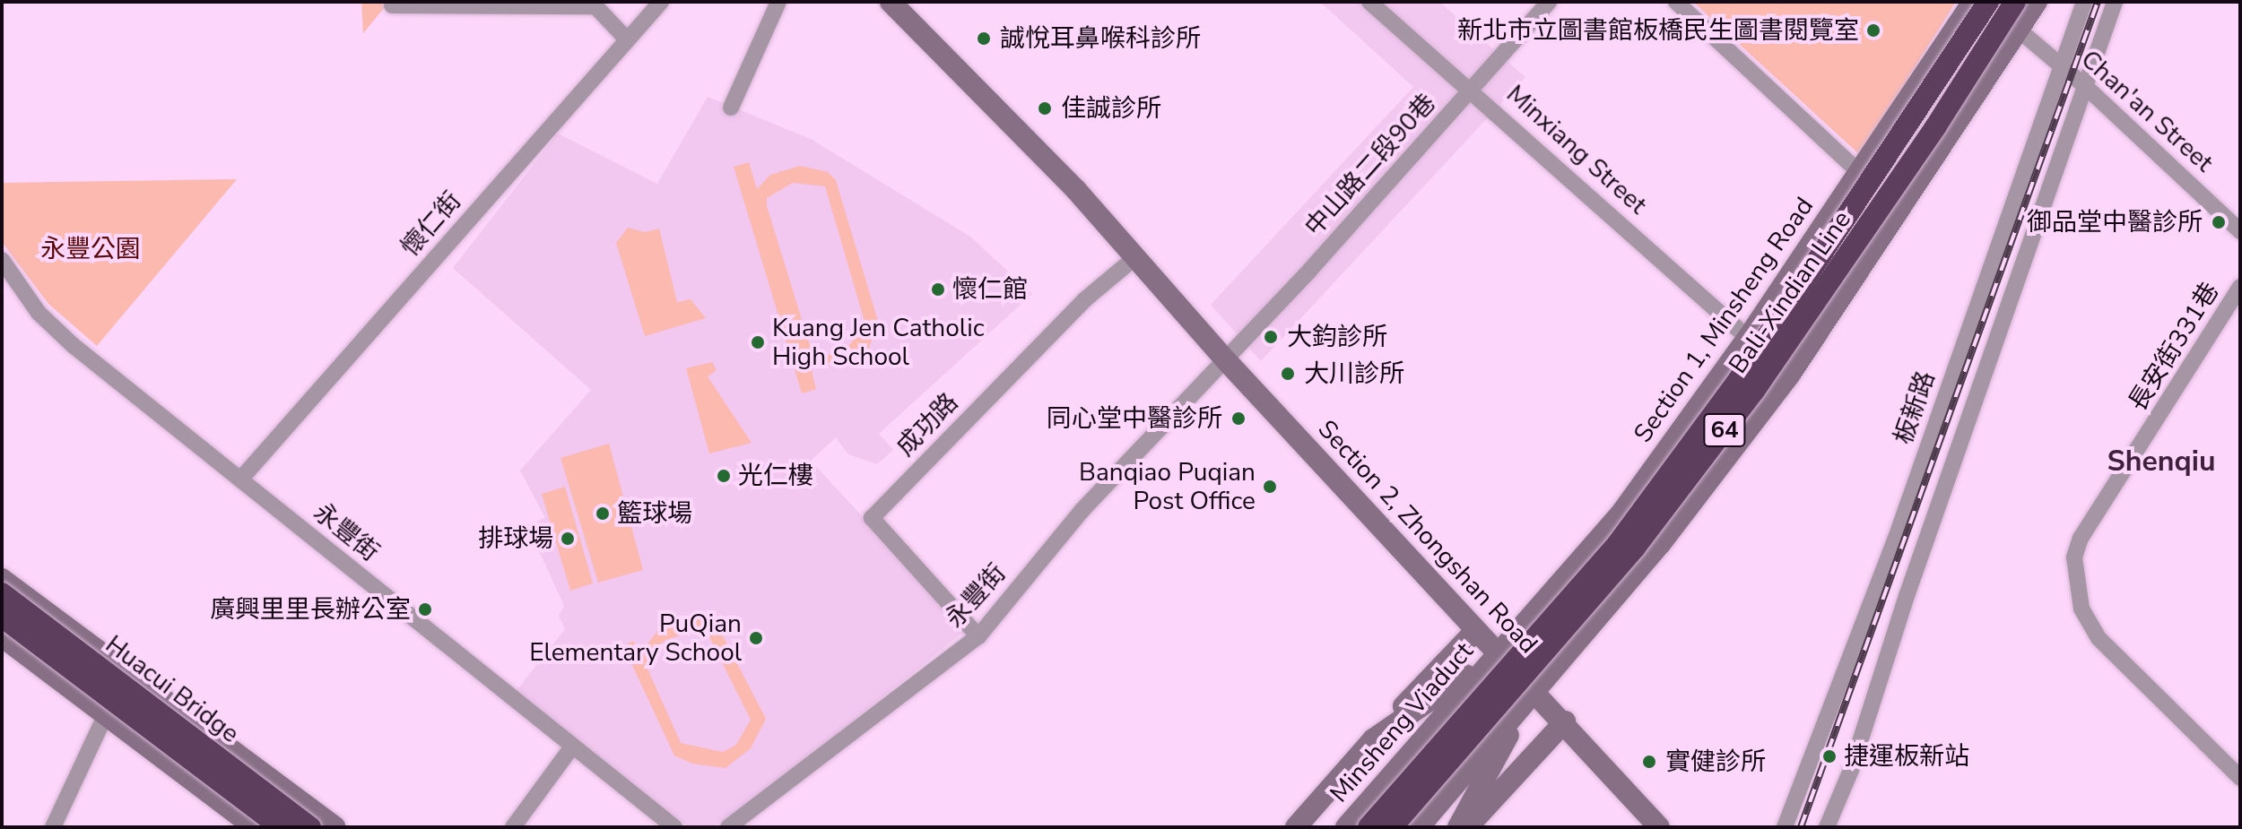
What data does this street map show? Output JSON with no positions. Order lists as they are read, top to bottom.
{
  "streets": {
    "highway": ["Bali-Xindian Line", "64", "Huacui Bridge"],
    "main road": ["Section 1, Minsheng Road", "Section 2, Zhongshan Road", "Minsheng Viaduct"],
    "street": [
      "Chan'an Street",
      "Minxiang Street",
      "中山路二段90巷",
      "懷仁街",
      "長安街331巷",
      "板新路",
      "成功路",
      "永豐街"
    ]
  },
  "crossings": [
    ["Chan'an Street", "Bali-Xindian Line"],
    ["Chan'an Street", "板新路"],
    ["Minxiang Street", "中山路二段90巷"],
    ["Minxiang Street", "Section 1, Minsheng Road"],
    ["中山路二段90巷", "永豐街"],
    ["中山路二段90巷", "Section 2, Zhongshan Road"],
    ["懷仁街", "永豐街"],
    ["Section 1, Minsheng Road", "Section 2, Zhongshan Road"],
    ["Section 1, Minsheng Road", "Minsheng Viaduct"],
    ["成功路", "永豐街"],
    ["成功路", "Section 2, Zhongshan Road"],
    ["永豐街", "Section 2, Zhongshan Road"],
    ["Section 2, Zhongshan Road", "Minsheng Viaduct"]
  ],
  "districts": ["Shenqiu"],
  "parks": ["永豐公園"],
  "places": [
    "新北市立圖書館板橋民生圖書閱覽室",
    "誠悅耳鼻喉科診所",
    "佳誠診所",
    "御品堂中醫診所",
    "懷仁館",
    "大鈞診所",
    "Kuang Jen Catholic High School",
    "大川診所",
    "同心堂中醫診所",
    "光仁樓",
    "Banqiao Puqian Post Office",
    "籃球場",
    "排球場",
    "廣興里里長辦公室",
    "PuQian Elementary School",
    "捷運板新站",
    "實健診所"
  ]
}
